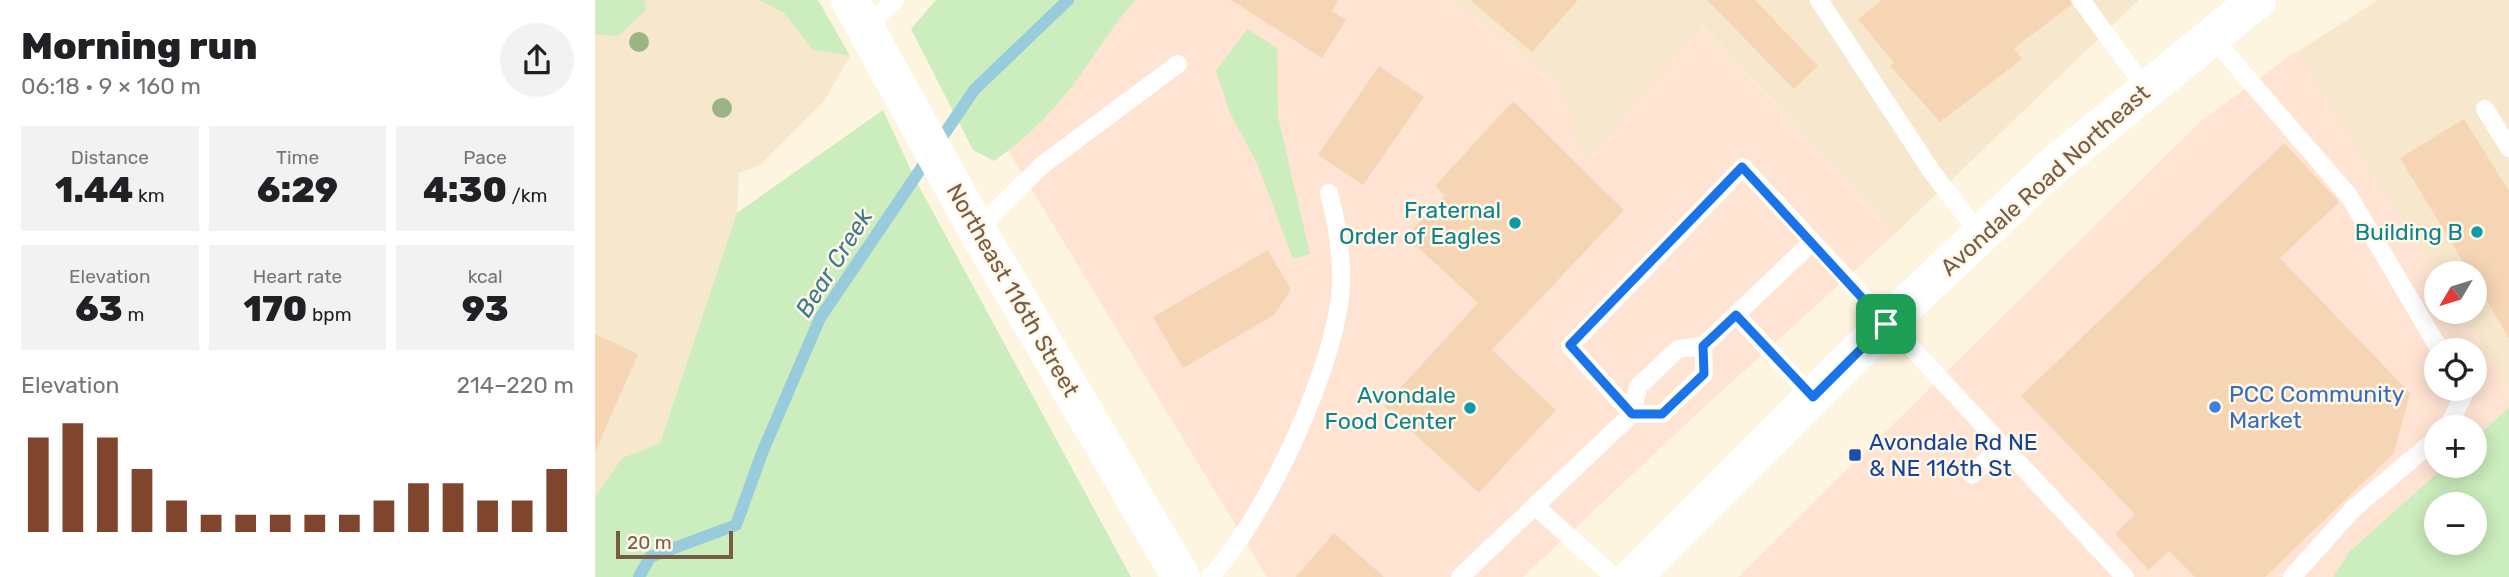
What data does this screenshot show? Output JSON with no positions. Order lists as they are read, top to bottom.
{
  "streets": {
    "main road": ["Avondale Road Northeast", "Northeast 116th Street"]
  },
  "water": ["Bear Creek"],
  "places": {
    "other": [
      "Fraternal Order of Eagles",
      "Building B",
      "PCC Community Market",
      "Avondale Food Center"
    ],
    "transit": ["Avondale Rd NE & NE 116th St"]
  },
  "scale_bar": "20 m",
  "north": "bottom left",
  "page": {
    "heading": ["Morning run", "06:18 · 9 × 160 m"],
    "stats": [
      ["Distance", "1.44 km"],
      ["Time", "6:29"],
      ["Pace", "4:30 /km"],
      ["Elevation", "63 m"],
      ["Heart rate", "170 bpm"],
      ["kcal", "93"]
    ],
    "map_buttons": ["+", "−"],
    "chart": ["Elevation", "214–220 m"],
    "scale": "20 m"
  }
}
